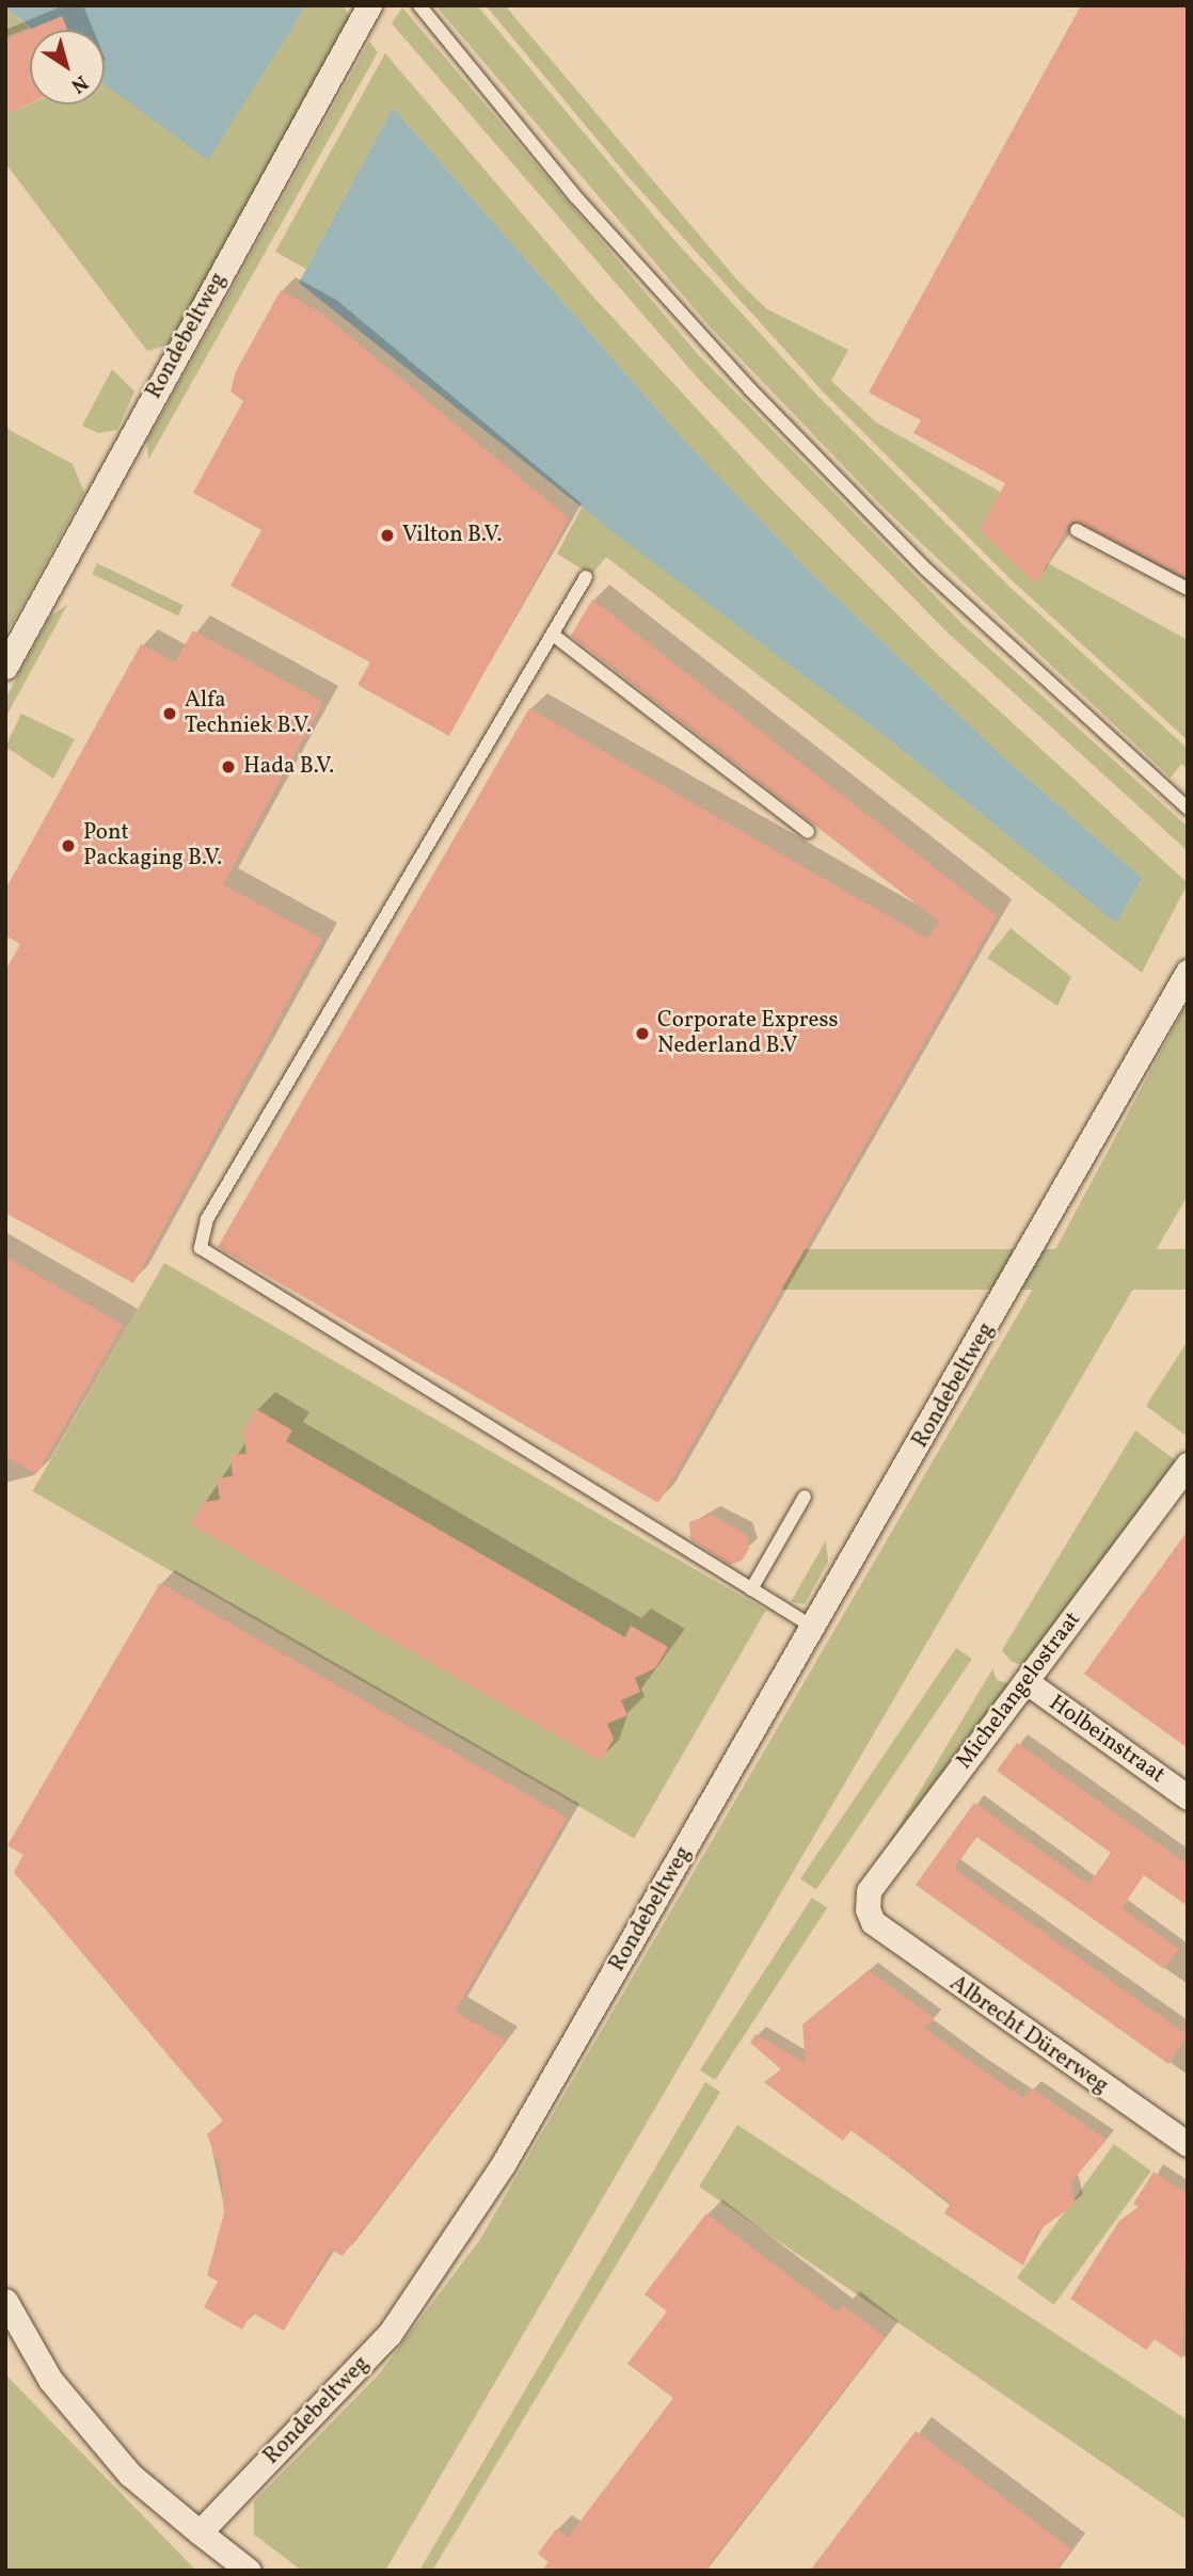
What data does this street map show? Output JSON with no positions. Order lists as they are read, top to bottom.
{
  "streets": {
    "street": [
      "Rondebeltweg",
      "Michelangelostraat",
      "Holbeinstraat",
      "Albrecht Dürerweg"
    ]
  },
  "crossings": [
    ["Michelangelostraat", "Holbeinstraat"],
    ["Michelangelostraat", "Albrecht Dürerweg"]
  ],
  "places": [
    "Vilton B.V.",
    "Alfa Techniek B.V.",
    "Hada B.V.",
    "Pont Packaging B.V.",
    "Corporate Express Nederland B.V"
  ],
  "north": "bottom right"
}
